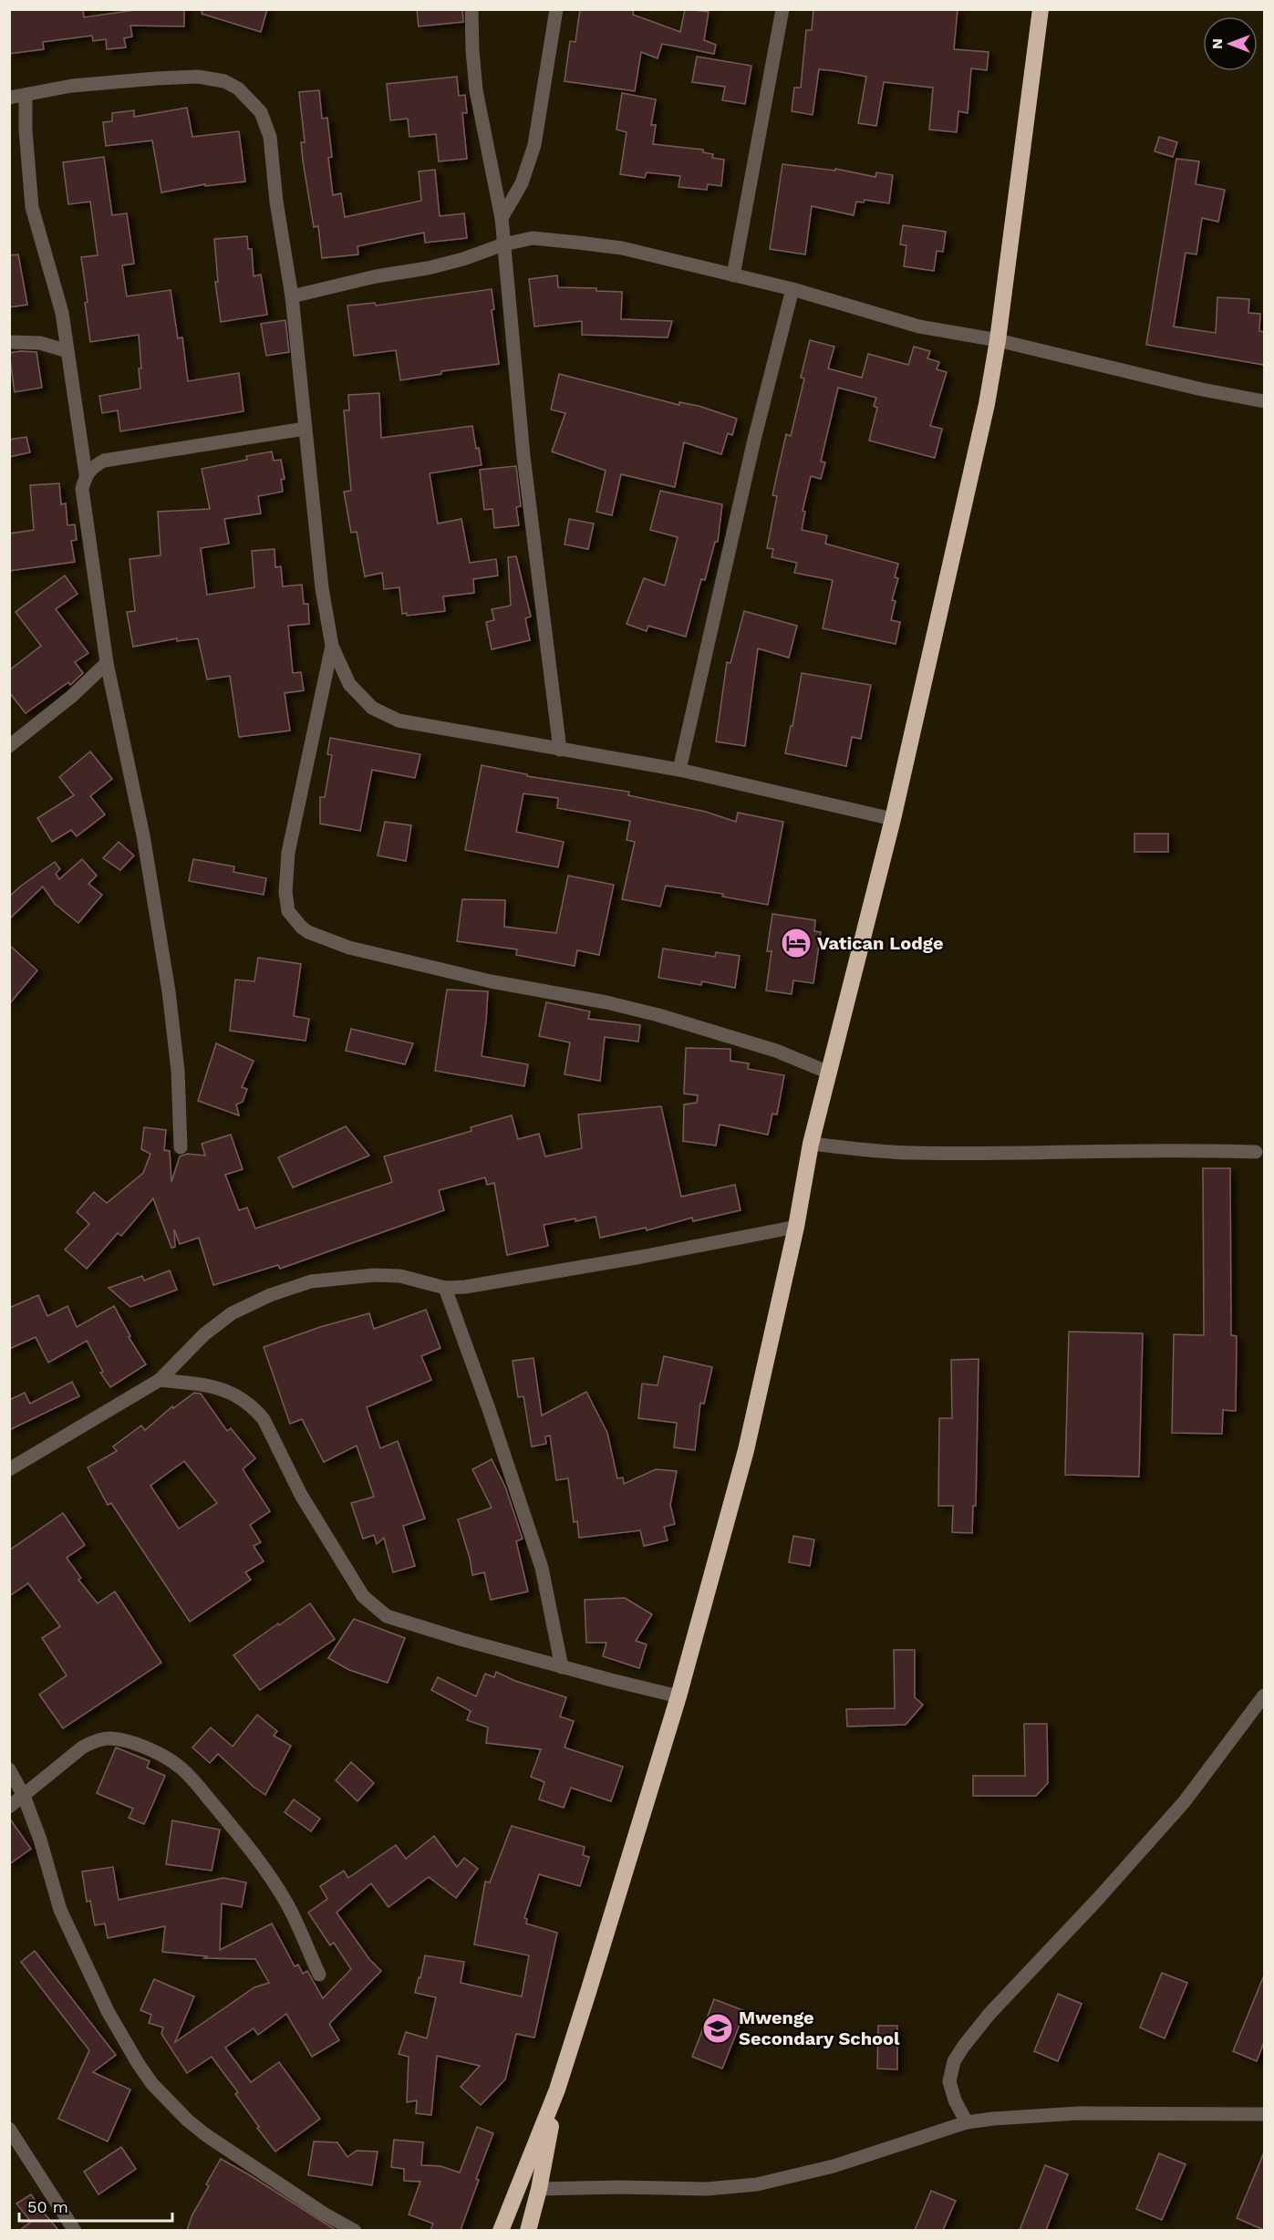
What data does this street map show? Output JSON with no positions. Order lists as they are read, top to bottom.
{
  "places": {
    "hotel": ["Vatican Lodge"],
    "school or university": ["Mwenge Secondary School"]
  },
  "scale_bar": "50 m",
  "north": "left"
}
